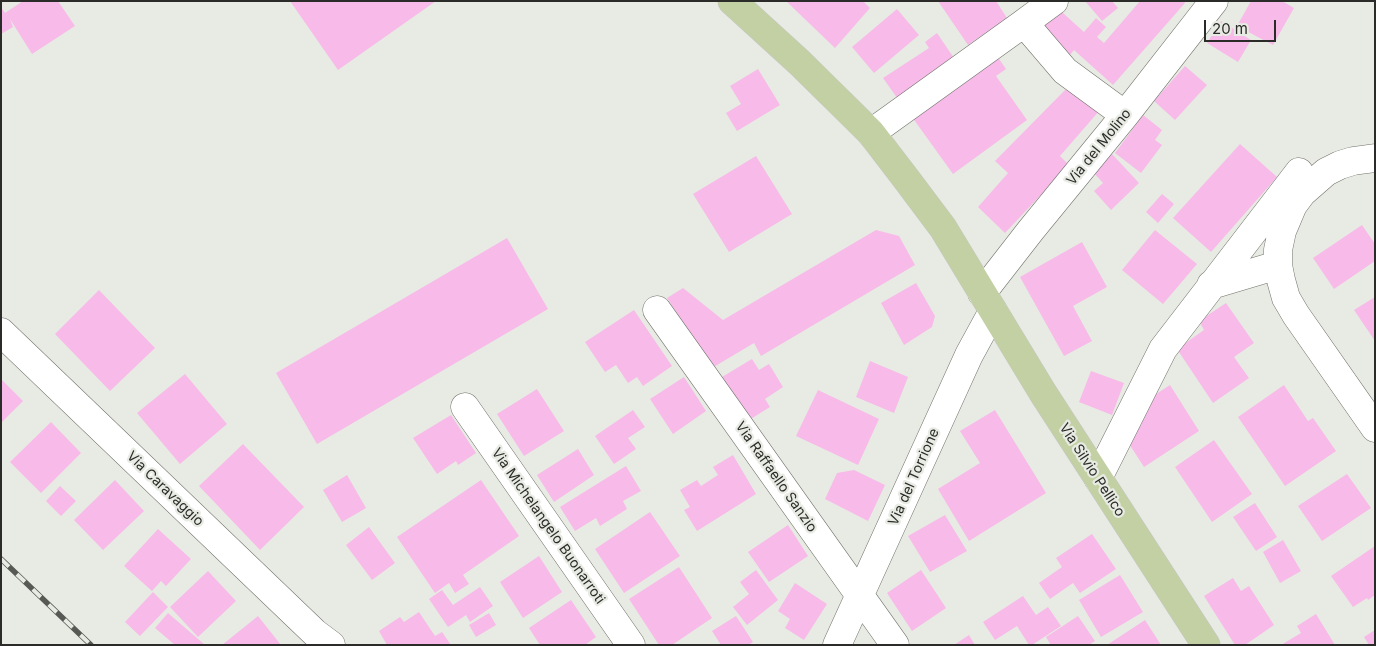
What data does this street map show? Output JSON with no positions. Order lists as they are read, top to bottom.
{
  "streets": {
    "main road": ["Via Silvio Pellico"],
    "street": [
      "Via del Molino",
      "Via Raffaello Sanzio",
      "Via del Torrione",
      "Via Caravaggio",
      "Via Michelangelo Buonarroti"
    ]
  },
  "crossings": [
    ["Via del Molino", "Via Silvio Pellico"],
    ["Via del Molino", "Via del Torrione"],
    ["Via Silvio Pellico", "Via del Torrione"],
    ["Via Raffaello Sanzio", "Via del Torrione"]
  ],
  "scale_bar": "20 m"
}
